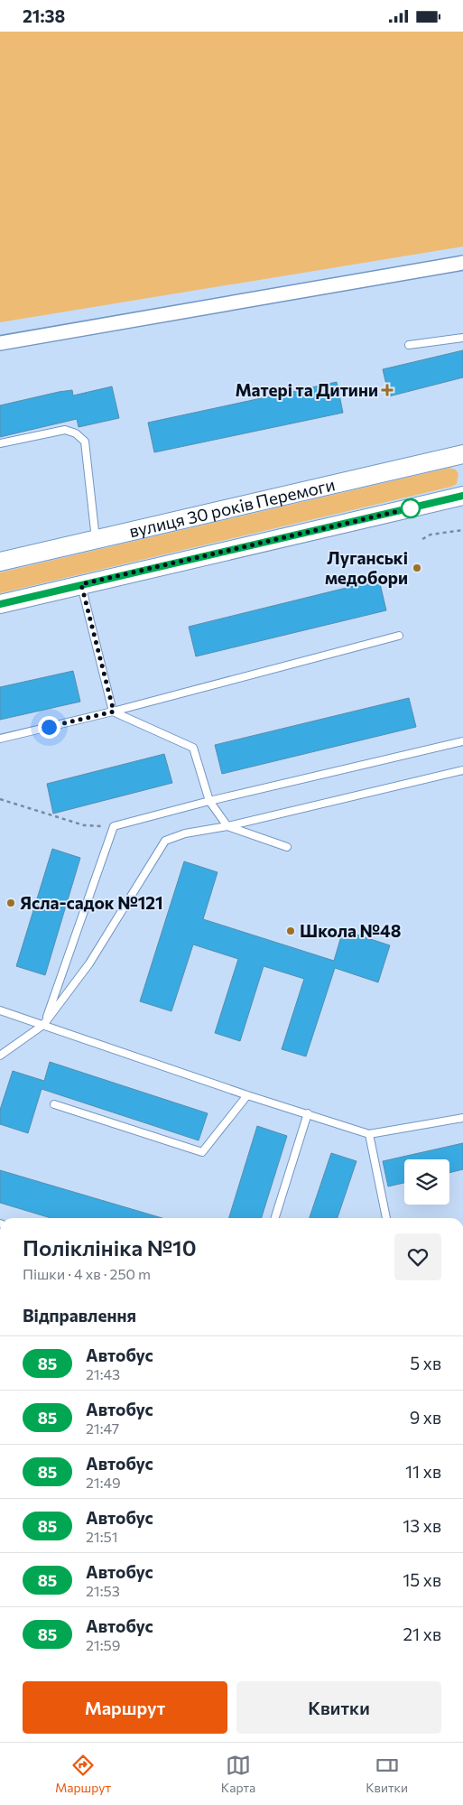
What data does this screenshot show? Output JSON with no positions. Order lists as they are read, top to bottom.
{
  "streets": {
    "street": ["вулиця 30 років Перемоги"]
  },
  "places": {
    "health": ["Матері та Дитини"],
    "other": ["Луганські медобори", "Ясла-садок №121", "Школа №48"]
  },
  "lines": ["bus line 85"],
  "page": {
    "status": "21:38",
    "heading": [
      ["Поліклініка №10", "Пішки · 4 хв · 250 m"],
      "Відправлення"
    ],
    "list": [
      {
        "mark": "85",
        "name": "Автобус",
        "note": "21:43",
        "value": "5 хв"
      },
      {
        "mark": "85",
        "name": "Автобус",
        "note": "21:47",
        "value": "9 хв"
      },
      {
        "mark": "85",
        "name": "Автобус",
        "note": "21:49",
        "value": "11 хв"
      },
      {
        "mark": "85",
        "name": "Автобус",
        "note": "21:51",
        "value": "13 хв"
      },
      {
        "mark": "85",
        "name": "Автобус",
        "note": "21:53",
        "value": "15 хв"
      },
      {
        "mark": "85",
        "name": "Автобус",
        "note": "21:59",
        "value": "21 хв"
      }
    ],
    "buttons": ["Маршрут", "Квитки"],
    "tabs": ["Маршрут", "Карта", "Квитки"]
  }
}
